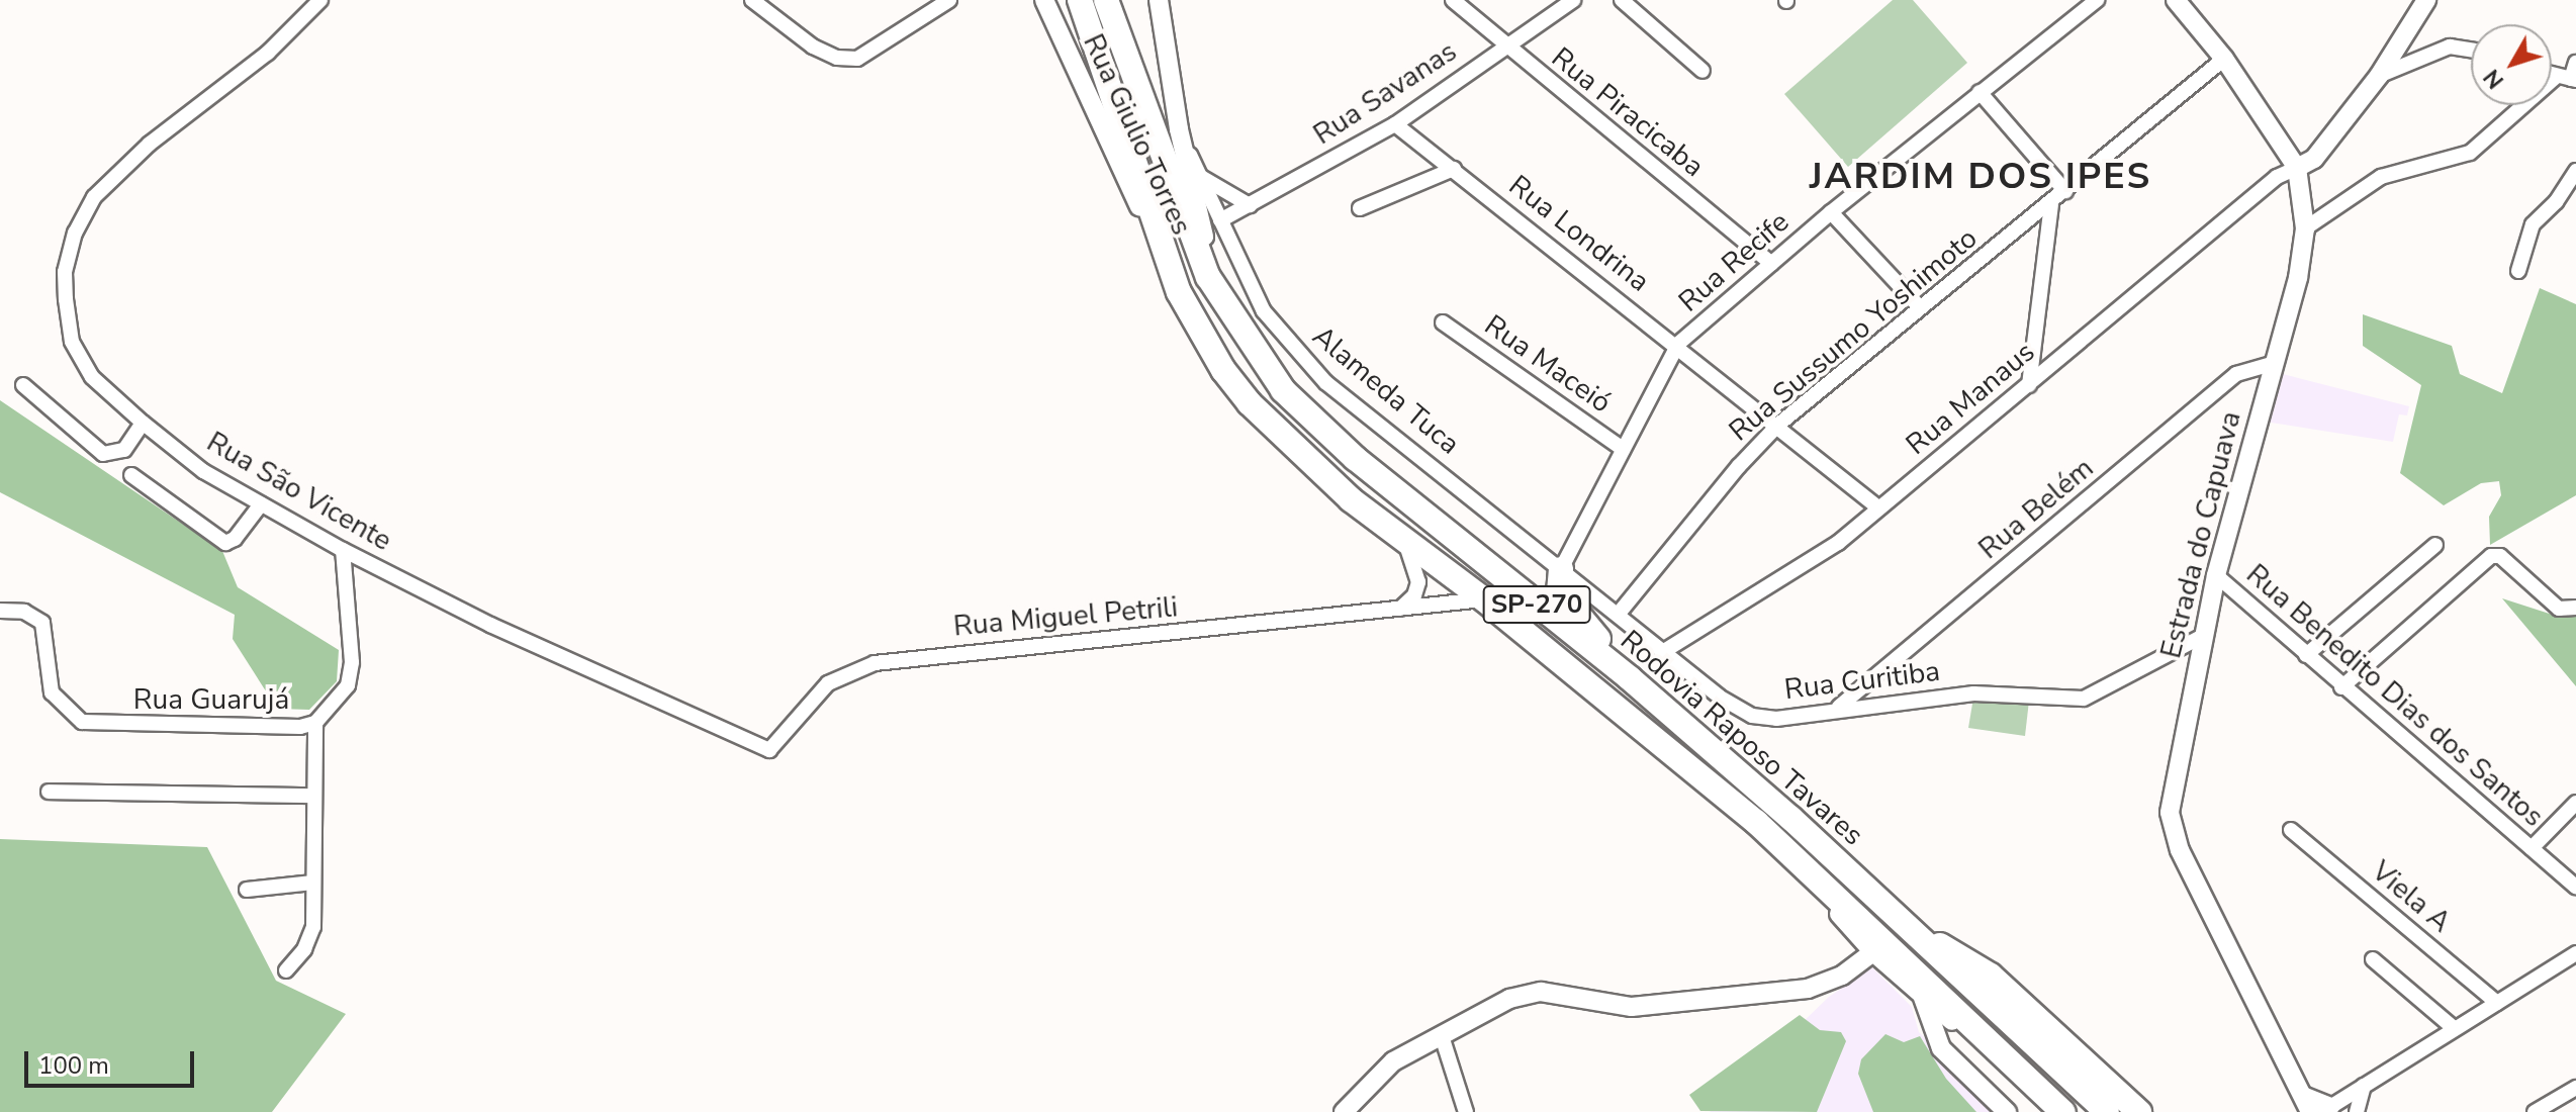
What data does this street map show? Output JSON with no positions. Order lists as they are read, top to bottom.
{
  "streets": {
    "highway": ["SP-270", "Rodovia Raposo Tavares"],
    "street": [
      "Rua Savanas",
      "Rua Piracicaba",
      "Rua Giulio Torres",
      "Rua Londrina",
      "Rua Recife",
      "Rua Sussumo Yoshimoto",
      "Rua Maceió",
      "Alameda Tuca",
      "Rua Manaus",
      "Rua São Vicente",
      "Rua Belém",
      "Estrada do Capuava",
      "Rua Miguel Petrili",
      "Rua Curitiba",
      "Rua Benedito Dias dos Santos",
      "Rua Guarujá",
      "Viela A"
    ]
  },
  "crossings": [
    ["Rua Savanas", "Rua Piracicaba"],
    ["Rua Savanas", "Rua Londrina"],
    ["Rua Savanas", "Alameda Tuca"],
    ["Rua Piracicaba", "Rua Recife"],
    ["Rua Giulio Torres", "Rodovia Raposo Tavares"],
    ["Rua Londrina", "Rua Recife"],
    ["Rua Londrina", "Rua Sussumo Yoshimoto"],
    ["Rua Londrina", "Rua Manaus"],
    ["Rua Recife", "Rua Maceió"],
    ["Rua Recife", "Alameda Tuca"],
    ["Rua Recife", "Rua Curitiba"],
    ["Rua Sussumo Yoshimoto", "Estrada do Capuava"],
    ["Rua Sussumo Yoshimoto", "Rua Curitiba"],
    ["Alameda Tuca", "Rua Curitiba"],
    ["Alameda Tuca", "Rodovia Raposo Tavares"],
    ["Rua Manaus", "Estrada do Capuava"],
    ["Rua Manaus", "Rua Curitiba"],
    ["Rua São Vicente", "Rua Miguel Petrili"],
    ["Rua São Vicente", "Rua Guarujá"],
    ["Rua Belém", "Estrada do Capuava"],
    ["Rua Belém", "Rua Curitiba"],
    ["Estrada do Capuava", "Rua Curitiba"],
    ["Estrada do Capuava", "Rua Benedito Dias dos Santos"],
    ["Rua Miguel Petrili", "Rodovia Raposo Tavares"]
  ],
  "districts": ["JARDIM DOS IPES"],
  "scale_bar": "100 m",
  "north": "bottom left"
}
